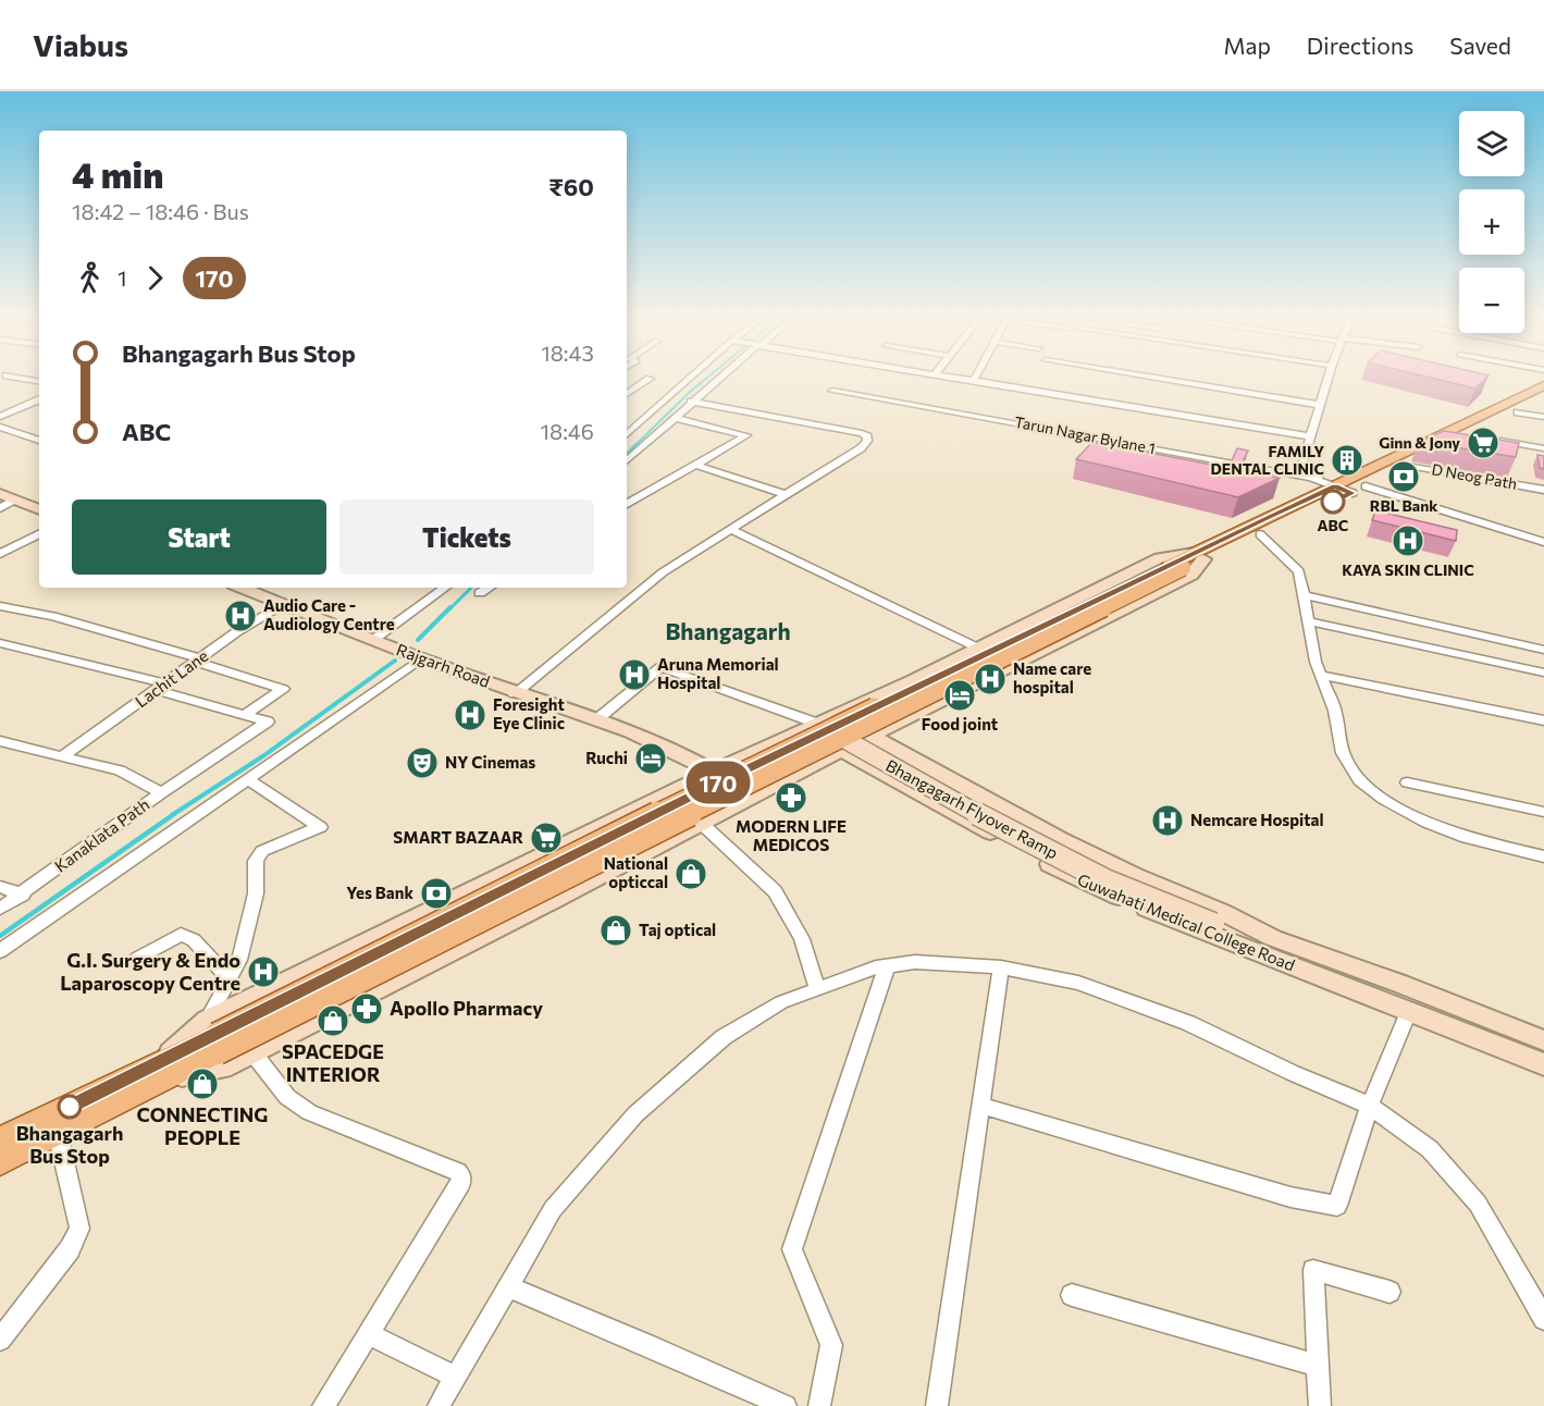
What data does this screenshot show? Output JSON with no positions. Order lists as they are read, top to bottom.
{
  "streets": {
    "main road": ["Rajgarh Road", "Bhangagarh Flyover Ramp", "Guwahati Medical College Road"],
    "street": [
      "Tarun Nagar Bylane 1",
      "D Neog Path",
      "Lachit Lane",
      "Kanaklata Path"
    ]
  },
  "crossings": [
    ["Rajgarh Road", "Lachit Lane"],
    ["Lachit Lane", "Kanaklata Path"],
    ["Bhangagarh Flyover Ramp", "Guwahati Medical College Road"]
  ],
  "districts": ["Bhangagarh"],
  "places": {
    "supermarket": ["Ginn & Jony", "SMART BAZAAR"],
    "building": ["FAMILY DENTAL CLINIC"],
    "bank": ["RBL Bank", "Yes Bank"],
    "other": ["ABC", "Bhangagarh Bus Stop"],
    "hospital": [
      "KAYA SKIN CLINIC",
      "Audio Care - Audiology Centre",
      "Aruna Memorial Hospital",
      "Name care hospital",
      "Foresight Eye Clinic",
      "Nemcare Hospital",
      "G.I. Surgery & Endo Laparoscopy Centre"
    ],
    "hotel": ["Food joint", "Ruchi"],
    "theatre": ["NY Cinemas"],
    "pharmacy": ["MODERN LIFE MEDICOS", "Apollo Pharmacy"],
    "shop": [
      "National opticcal",
      "Taj optical",
      "SPACEDGE INTERIOR",
      "CONNECTING PEOPLE"
    ]
  },
  "lines": ["bus line 170"],
  "page": {
    "header": "Viabus",
    "nav": ["Map", "Directions", "Saved"],
    "on_map": "170",
    "map_buttons": ["+", "−"],
    "heading": ["4 min", "18:42 – 18:46 · Bus", "₹60"],
    "legs": ["1", "170"],
    "list": [
      {
        "name": "Bhangagarh Bus Stop",
        "value": "18:43"
      },
      {
        "name": "ABC",
        "value": "18:46"
      }
    ],
    "buttons": ["Start", "Tickets"]
  }
}
